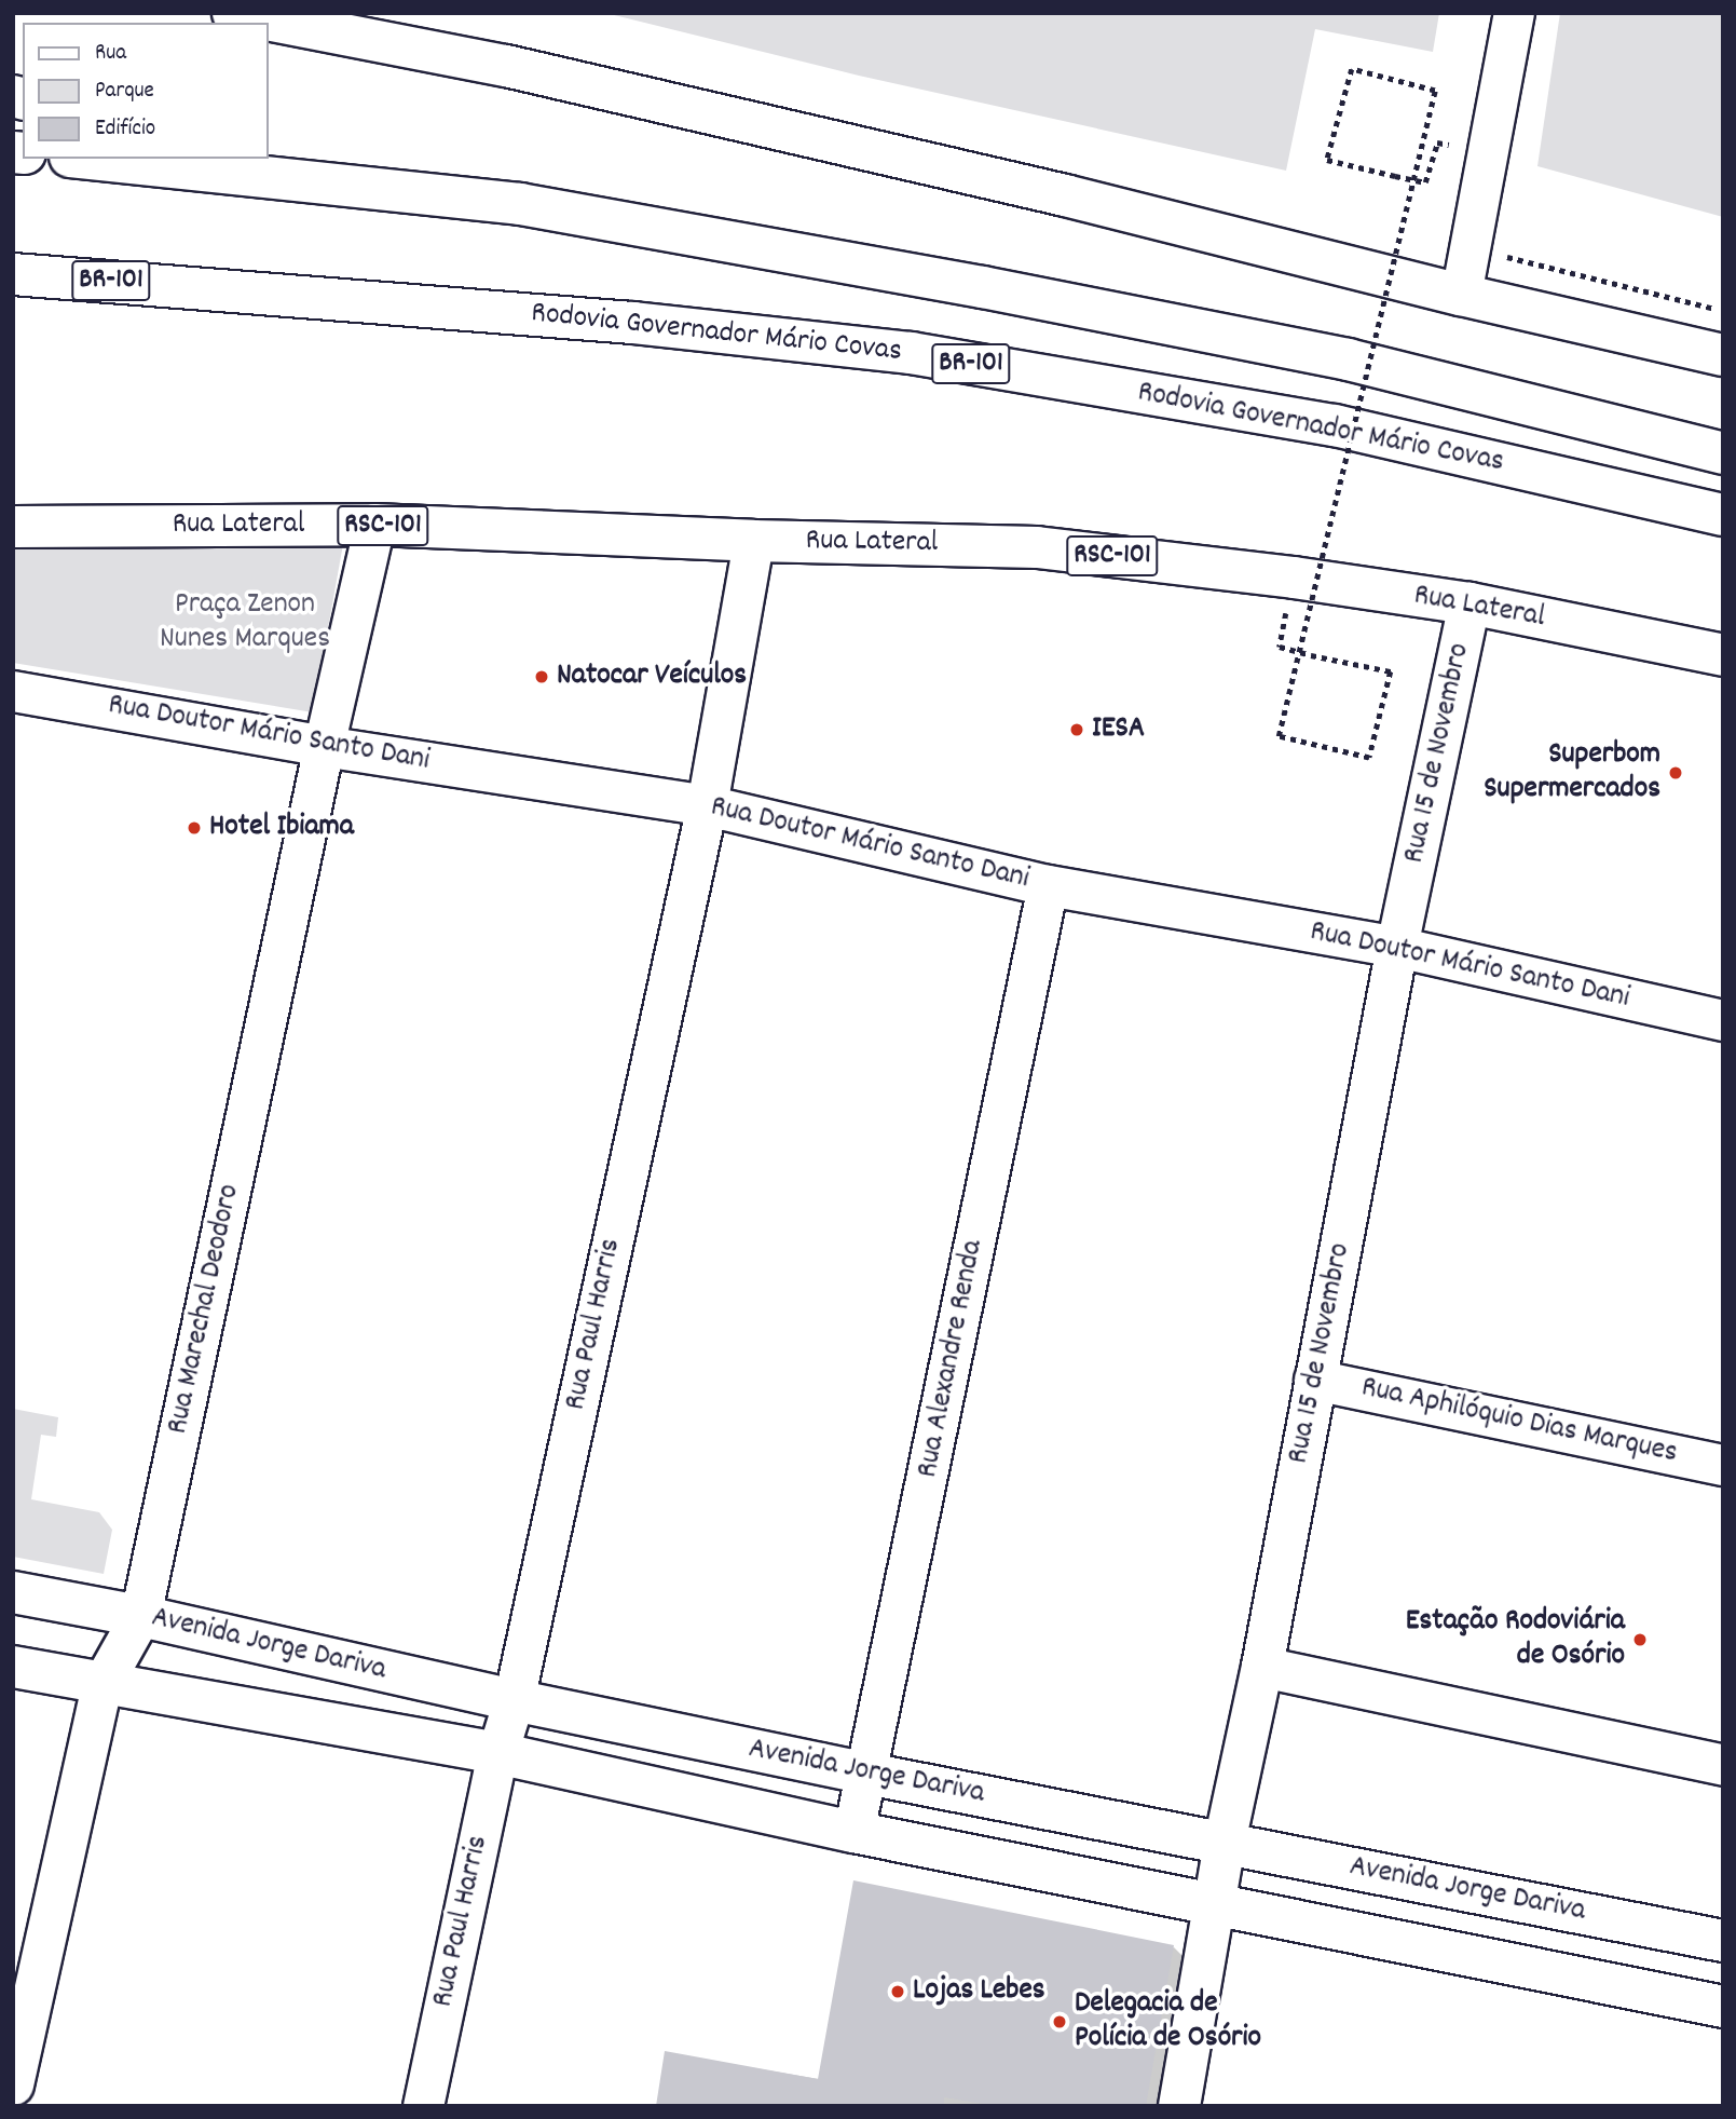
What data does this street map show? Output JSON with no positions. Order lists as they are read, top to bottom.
{
  "streets": {
    "main road": [
      "BR-101",
      "Rodovia Governador Mário Covas",
      "Rua Lateral",
      "RSC-101",
      "Rua 15 de Novembro",
      "Avenida Jorge Dariva"
    ],
    "street": [
      "Rua Doutor Mário Santo Dani",
      "Rua Marechal Deodoro",
      "Rua Paul Harris",
      "Rua Alexandre Renda",
      "Rua Aphilóquio Dias Marques"
    ]
  },
  "crossings": [
    ["Rua Lateral", "Rua 15 de Novembro"],
    ["Rua Lateral", "Rua Marechal Deodoro"],
    ["Rua Lateral", "Rua Paul Harris"],
    ["Rua Doutor Mário Santo Dani", "Rua 15 de Novembro"],
    ["Rua Doutor Mário Santo Dani", "Rua Marechal Deodoro"],
    ["Rua Doutor Mário Santo Dani", "Rua Paul Harris"],
    ["Rua Doutor Mário Santo Dani", "Rua Alexandre Renda"],
    ["Rua 15 de Novembro", "Rua Aphilóquio Dias Marques"],
    ["Rua 15 de Novembro", "Avenida Jorge Dariva"],
    ["Rua Marechal Deodoro", "Avenida Jorge Dariva"],
    ["Rua Paul Harris", "Avenida Jorge Dariva"],
    ["Rua Alexandre Renda", "Avenida Jorge Dariva"]
  ],
  "parks": ["Praça Zenon Nunes Marques"],
  "places": [
    "Natocar Veículos",
    "IESA",
    "Superbom Supermercados",
    "Hotel Ibiama",
    "Estação Rodoviária de Osório",
    "Lojas Lebes",
    "Delegacia de Polícia de Osório"
  ],
  "legend": ["Rua", "Parque", "Edifício"]
}
